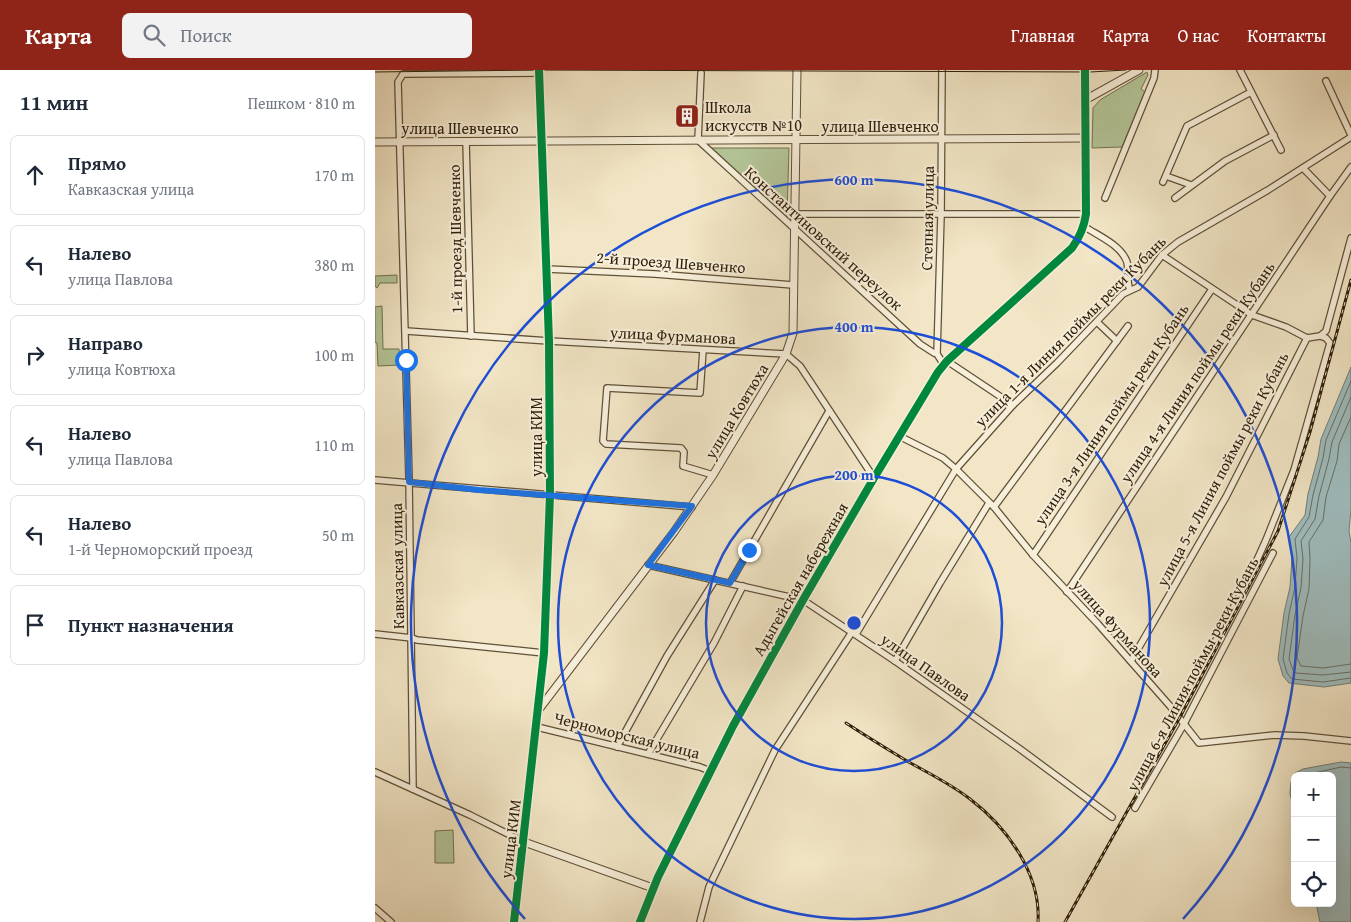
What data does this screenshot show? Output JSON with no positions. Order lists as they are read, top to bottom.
{
  "streets": {
    "street": [
      "улица Шевченко",
      "Степная улица",
      "Константиновский переулок",
      "1-й проезд Шевченко",
      "2-й проезд Шевченко",
      "улица 1-я Линия поймы реки Кубань",
      "улица Фурманова",
      "улица 4-я Линия поймы реки Кубань",
      "улица Ковтюха",
      "улица 3-я Линия поймы реки Кубань",
      "улица КИМ",
      "улица 5-я Линия поймы реки Кубань",
      "Кавказская улица",
      "Адыгейская набережная",
      "улица Павлова",
      "улица 6-я Линия поймы реки Кубань",
      "Черноморская улица"
    ]
  },
  "crossings": [
    ["улица Шевченко", "Степная улица"],
    ["улица Шевченко", "Константиновский переулок"],
    ["улица Шевченко", "1-й проезд Шевченко"],
    ["улица Шевченко", "улица Ковтюха"],
    ["улица Шевченко", "улица КИМ"],
    ["улица Шевченко", "Кавказская улица"],
    ["улица Шевченко", "Адыгейская набережная"],
    ["Степная улица", "Адыгейская набережная"],
    ["Константиновский переулок", "улица Ковтюха"],
    ["1-й проезд Шевченко", "улица Фурманова"],
    ["2-й проезд Шевченко", "улица Ковтюха"],
    ["2-й проезд Шевченко", "улица КИМ"],
    ["улица 1-я Линия поймы реки Кубань", "улица Фурманова"],
    ["улица 1-я Линия поймы реки Кубань", "улица Павлова"],
    ["улица Фурманова", "улица 4-я Линия поймы реки Кубань"],
    ["улица Фурманова", "улица Ковтюха"],
    ["улица Фурманова", "улица 3-я Линия поймы реки Кубань"],
    ["улица Фурманова", "улица КИМ"],
    ["улица Фурманова", "улица 5-я Линия поймы реки Кубань"],
    ["улица Фурманова", "Кавказская улица"],
    ["улица Фурманова", "Адыгейская набережная"],
    ["улица Фурманова", "улица 6-я Линия поймы реки Кубань"],
    ["улица Ковтюха", "улица КИМ"],
    ["улица Ковтюха", "улица Павлова"],
    ["улица КИМ", "Кавказская улица"],
    ["улица КИМ", "Черноморская улица"],
    ["Адыгейская набережная", "улица Павлова"],
    ["Адыгейская набережная", "Черноморская улица"]
  ],
  "places": {
    "building": ["Школа искусств №10"]
  },
  "page": {
    "header": "Карта",
    "search": "Поиск",
    "nav": [
      "Главная",
      "Карта",
      "О нас",
      "Контакты"
    ],
    "heading": ["11 мин", "Пешком · 810 m"],
    "list": [
      ["Прямо", "Кавказская улица", "170 m"],
      ["Налево", "улица Павлова", "380 m"],
      ["Направо", "улица Ковтюха", "100 m"],
      ["Налево", "улица Павлова", "110 m"],
      ["Налево", "1-й Черноморский проезд", "50 m"],
      "Пункт назначения"
    ],
    "map_buttons": ["+", "−"]
  },
  "rings": ["600 m", "400 m", "200 m"]
}
